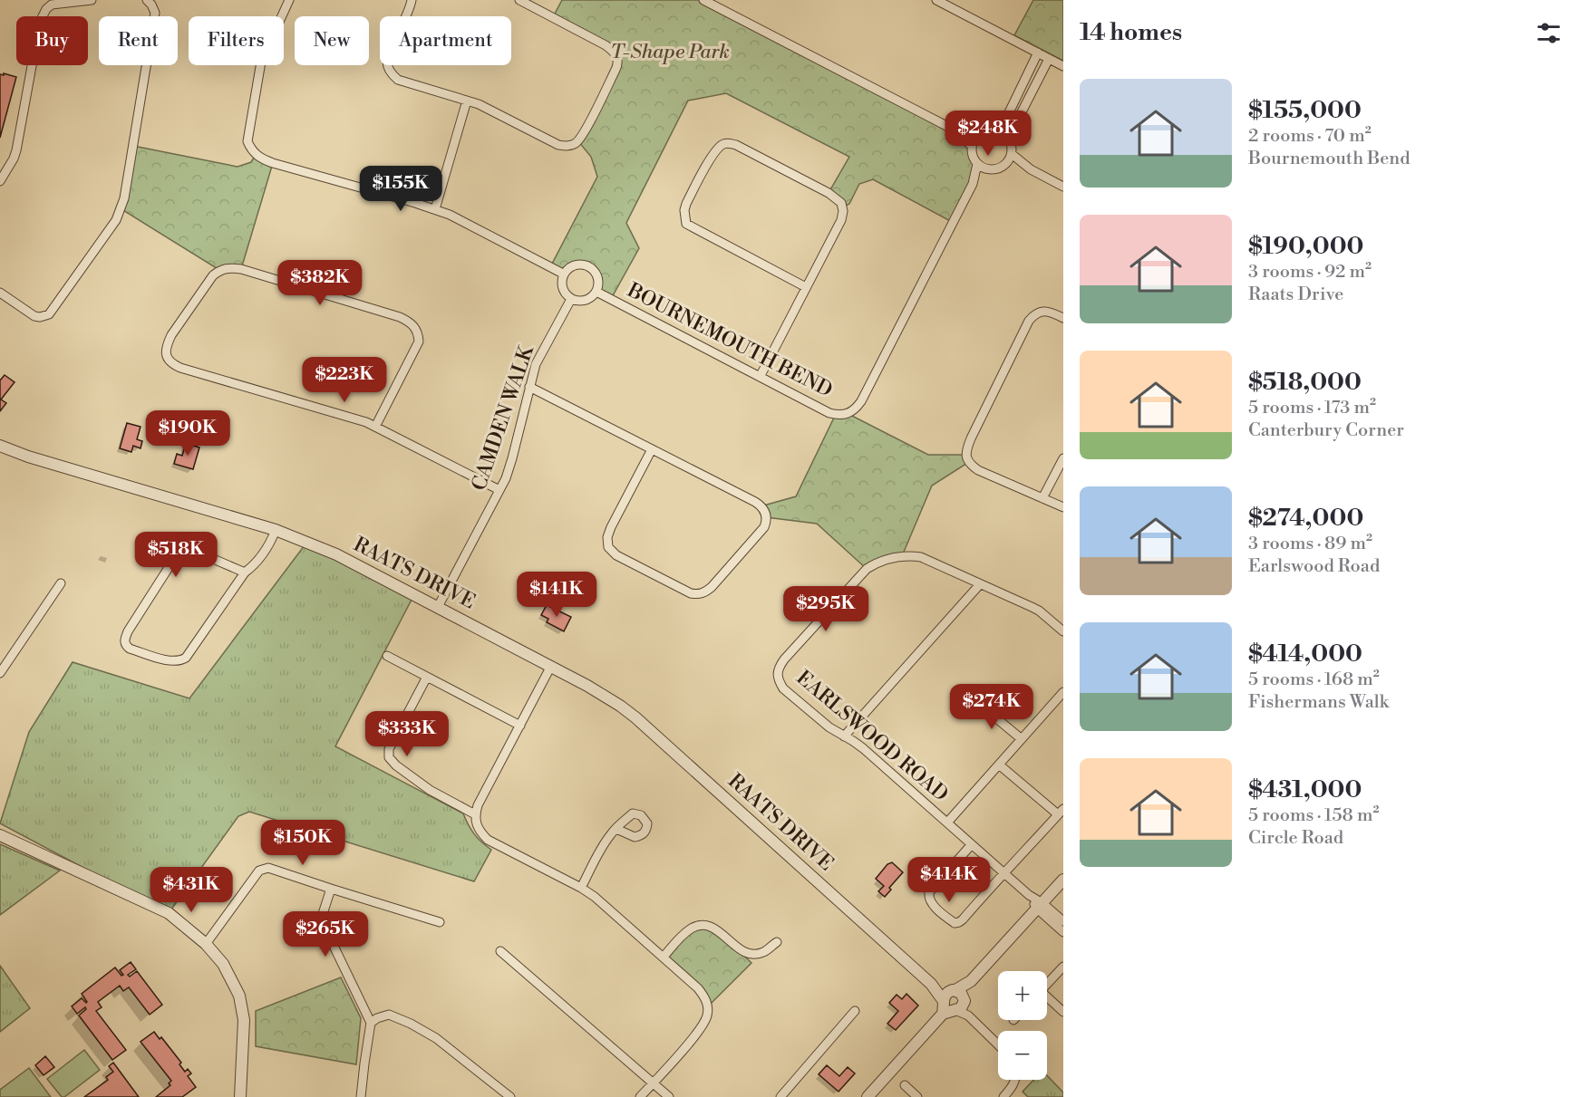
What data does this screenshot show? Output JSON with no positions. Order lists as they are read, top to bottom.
{
  "streets": {
    "street": [
      "BOURNEMOUTH BEND",
      "CAMDEN WALK",
      "RAATS DRIVE",
      "EARLSWOOD ROAD"
    ]
  },
  "crossings": [
    ["BOURNEMOUTH BEND", "CAMDEN WALK"],
    ["CAMDEN WALK", "RAATS DRIVE"]
  ],
  "parks": ["T-Shape Park"],
  "page": {
    "heading": "14 homes",
    "chip": [
      "Buy",
      "Rent",
      "Filters",
      "New",
      "Apartment"
    ],
    "list": [
      {
        "name": "$155,000",
        "note": "2 rooms · 70 m² · Bournemouth Bend"
      },
      {
        "name": "$190,000",
        "note": "3 rooms · 92 m² · Raats Drive"
      },
      {
        "name": "$518,000",
        "note": "5 rooms · 173 m² · Canterbury Corner"
      },
      {
        "name": "$274,000",
        "note": "3 rooms · 89 m² · Earlswood Road"
      },
      {
        "name": "$414,000",
        "note": "5 rooms · 168 m² · Fishermans Walk"
      },
      {
        "name": "$431,000",
        "note": "5 rooms · 158 m² · Circle Road"
      }
    ],
    "price": [
      "$248K",
      "$155K",
      "$382K",
      "$223K",
      "$190K",
      "$518K",
      "$141K",
      "$295K",
      "$274K",
      "$333K",
      "$150K",
      "$414K",
      "$431K",
      "$265K"
    ],
    "map_buttons": ["+", "−"]
  }
}
